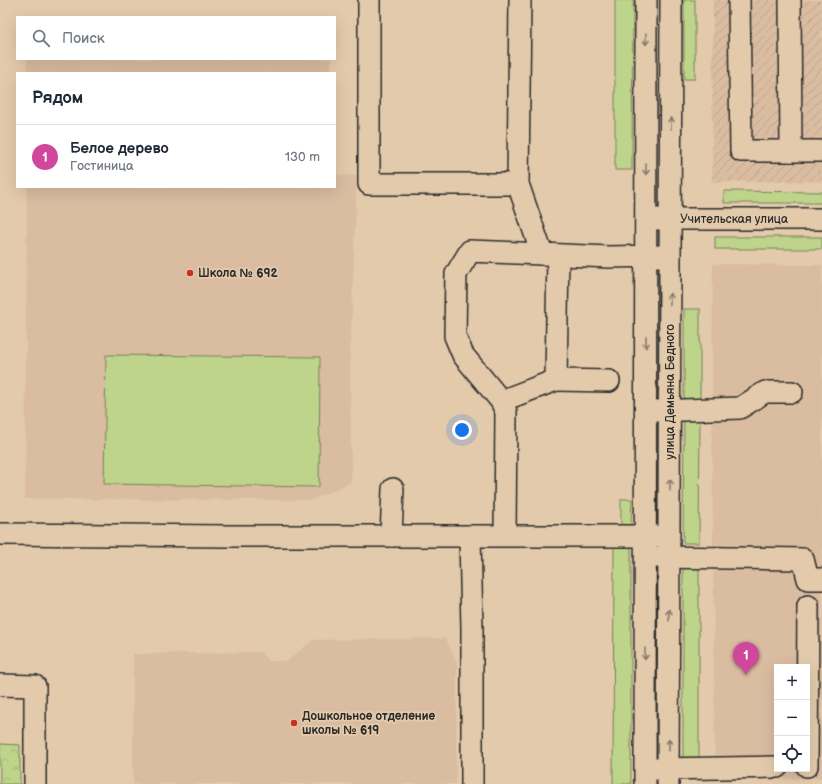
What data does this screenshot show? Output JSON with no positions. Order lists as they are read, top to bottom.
{
  "streets": {
    "street": ["Учительская улица", "улица Демьяна Бедного"]
  },
  "crossings": [
    ["Учительская улица", "улица Демьяна Бедного"]
  ],
  "places": ["Школа № 692", "Дошкольное отделение школы № 619"],
  "page": {
    "search": "Поиск",
    "heading": "Рядом",
    "list": [
      {
        "mark": "1",
        "name": "Белое дерево",
        "note": "Гостиница",
        "value": "130 m"
      }
    ],
    "pins": "1",
    "map_buttons": ["+", "−"]
  }
}
